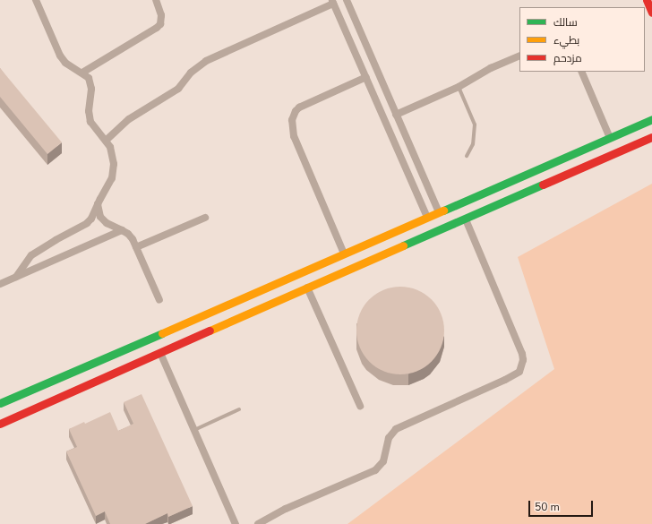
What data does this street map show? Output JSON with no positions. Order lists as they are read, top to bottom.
{
  "legend": ["سالك", "بطيء", "مزدحم"],
  "scale_bar": "50 m"
}
